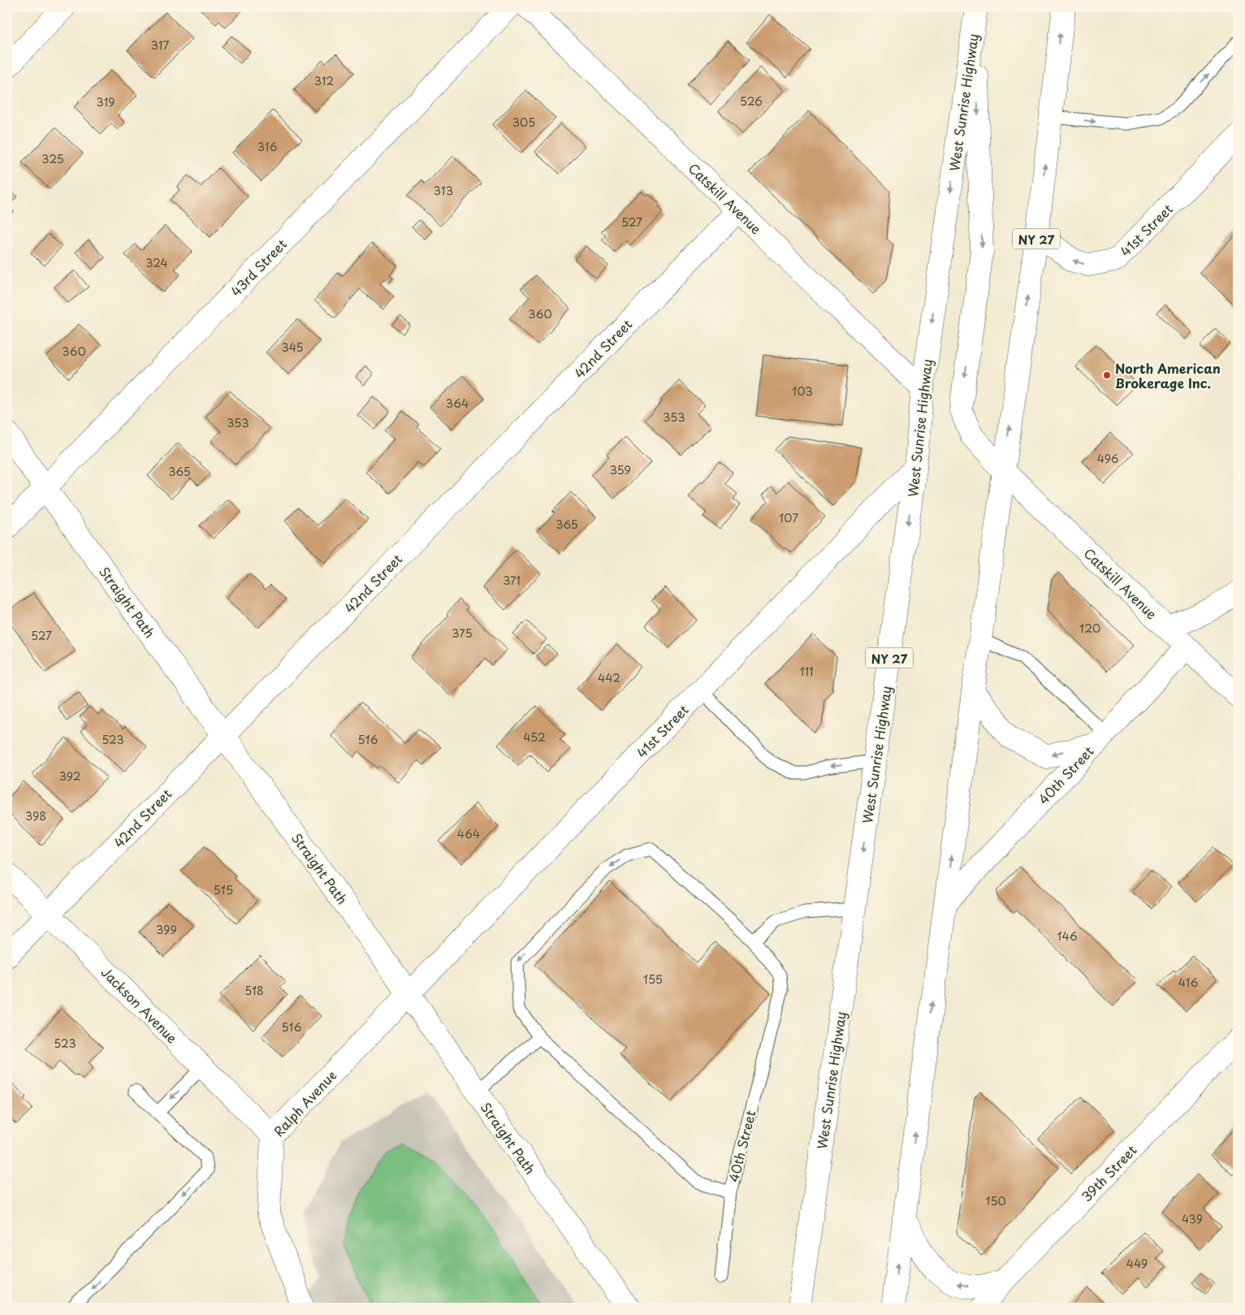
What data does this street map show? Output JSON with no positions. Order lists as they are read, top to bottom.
{
  "streets": {
    "main road": [
      "West Sunrise Highway",
      "Catskill Avenue",
      "41st Street",
      "NY 27",
      "43rd Street",
      "42nd Street",
      "Straight Path",
      "40th Street",
      "Jackson Avenue",
      "Ralph Avenue",
      "39th Street"
    ]
  },
  "crossings": [
    ["West Sunrise Highway", "Catskill Avenue"],
    ["West Sunrise Highway", "41st Street"],
    ["Catskill Avenue", "NY 27"],
    ["Catskill Avenue", "42nd Street"],
    ["Catskill Avenue", "40th Street"],
    ["41st Street", "NY 27"],
    ["41st Street", "Straight Path"],
    ["41st Street", "Ralph Avenue"],
    ["NY 27", "40th Street"],
    ["43rd Street", "Straight Path"],
    ["42nd Street", "Straight Path"],
    ["42nd Street", "Jackson Avenue"],
    ["Straight Path", "Ralph Avenue"],
    ["Jackson Avenue", "Ralph Avenue"]
  ],
  "places": ["North American Brokerage Inc."],
  "house_numbers": [
    "317",
    "312",
    "526",
    "319",
    "305",
    "316",
    "325",
    "313",
    "527",
    "324",
    "360",
    "345",
    "360",
    "103",
    "364",
    "353",
    "353",
    "496",
    "359",
    "365",
    "107",
    "365",
    "371",
    "120",
    "375",
    "527",
    "111",
    "442",
    "452",
    "523",
    "516",
    "392",
    "398",
    "464",
    "515",
    "399",
    "146",
    "155",
    "416",
    "518",
    "516",
    "523",
    "150",
    "439",
    "449"
  ]
}
